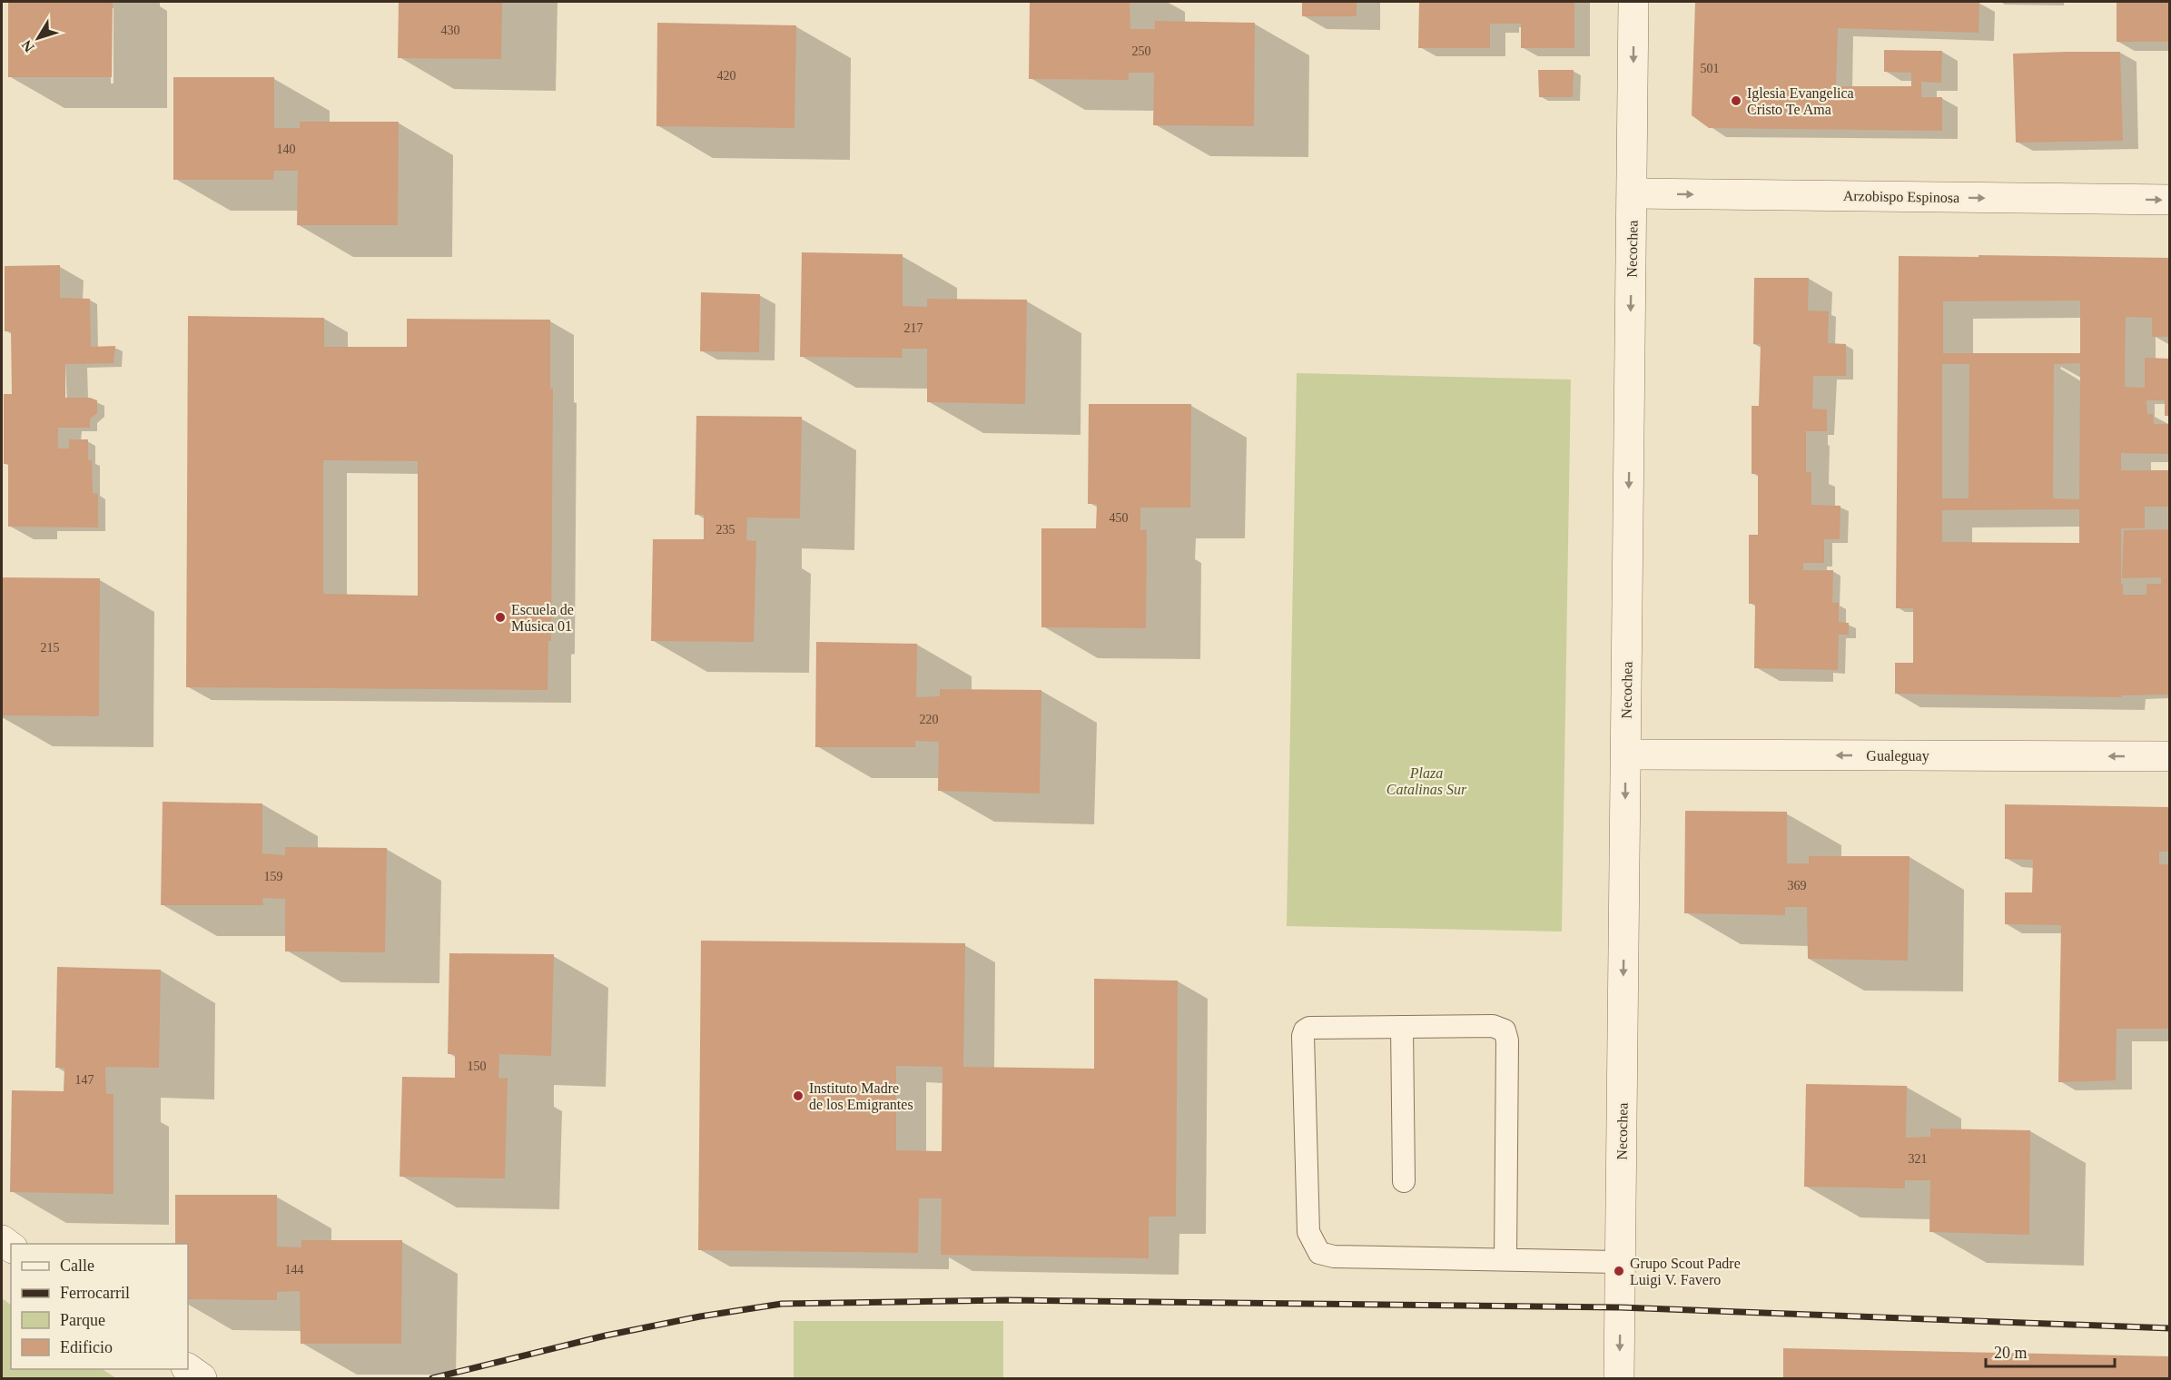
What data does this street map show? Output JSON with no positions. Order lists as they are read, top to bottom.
{
  "streets": {
    "street": ["Arzobispo Espinosa", "Necochea", "Gualeguay"]
  },
  "crossings": [
    ["Arzobispo Espinosa", "Necochea"],
    ["Necochea", "Gualeguay"]
  ],
  "one_way": ["Arzobispo Espinosa", "Necochea", "Gualeguay"],
  "parks": ["Plaza Catalinas Sur"],
  "places": [
    "Iglesia Evangelica Cristo Te Ama",
    "Escuela de Música 01",
    "Instituto Madre de los Emigrantes",
    "Grupo Scout Padre Luigi V. Favero"
  ],
  "house_numbers": [
    "430",
    "250",
    "501",
    "420",
    "140",
    "217",
    "450",
    "235",
    "215",
    "220",
    "159",
    "369",
    "150",
    "147",
    "321",
    "144"
  ],
  "legend": [
    "Calle",
    "Ferrocarril",
    "Parque",
    "Edificio"
  ],
  "scale_bar": "20 m",
  "north": "bottom left"
}
